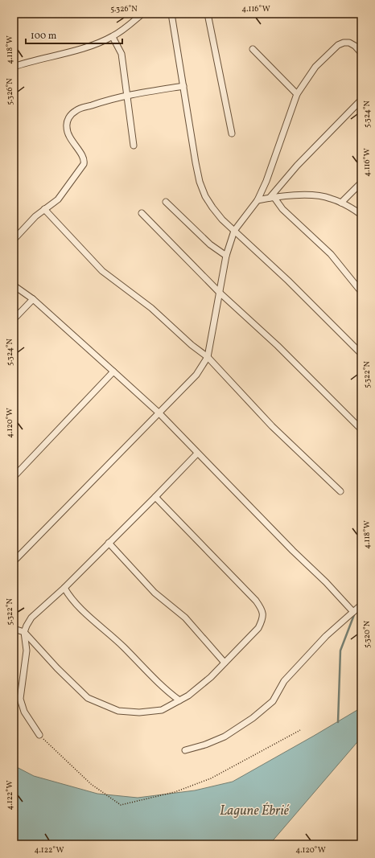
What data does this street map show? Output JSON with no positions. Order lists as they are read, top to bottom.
{
  "water": ["Lagune Ébrié"],
  "scale_bar": "100 m",
  "coordinates": [
    "5.326°N",
    "4.116°W",
    "4.118°W",
    "5.324°N",
    "5.322°N",
    "4.120°W",
    "5.320°N",
    "4.122°W"
  ]
}
